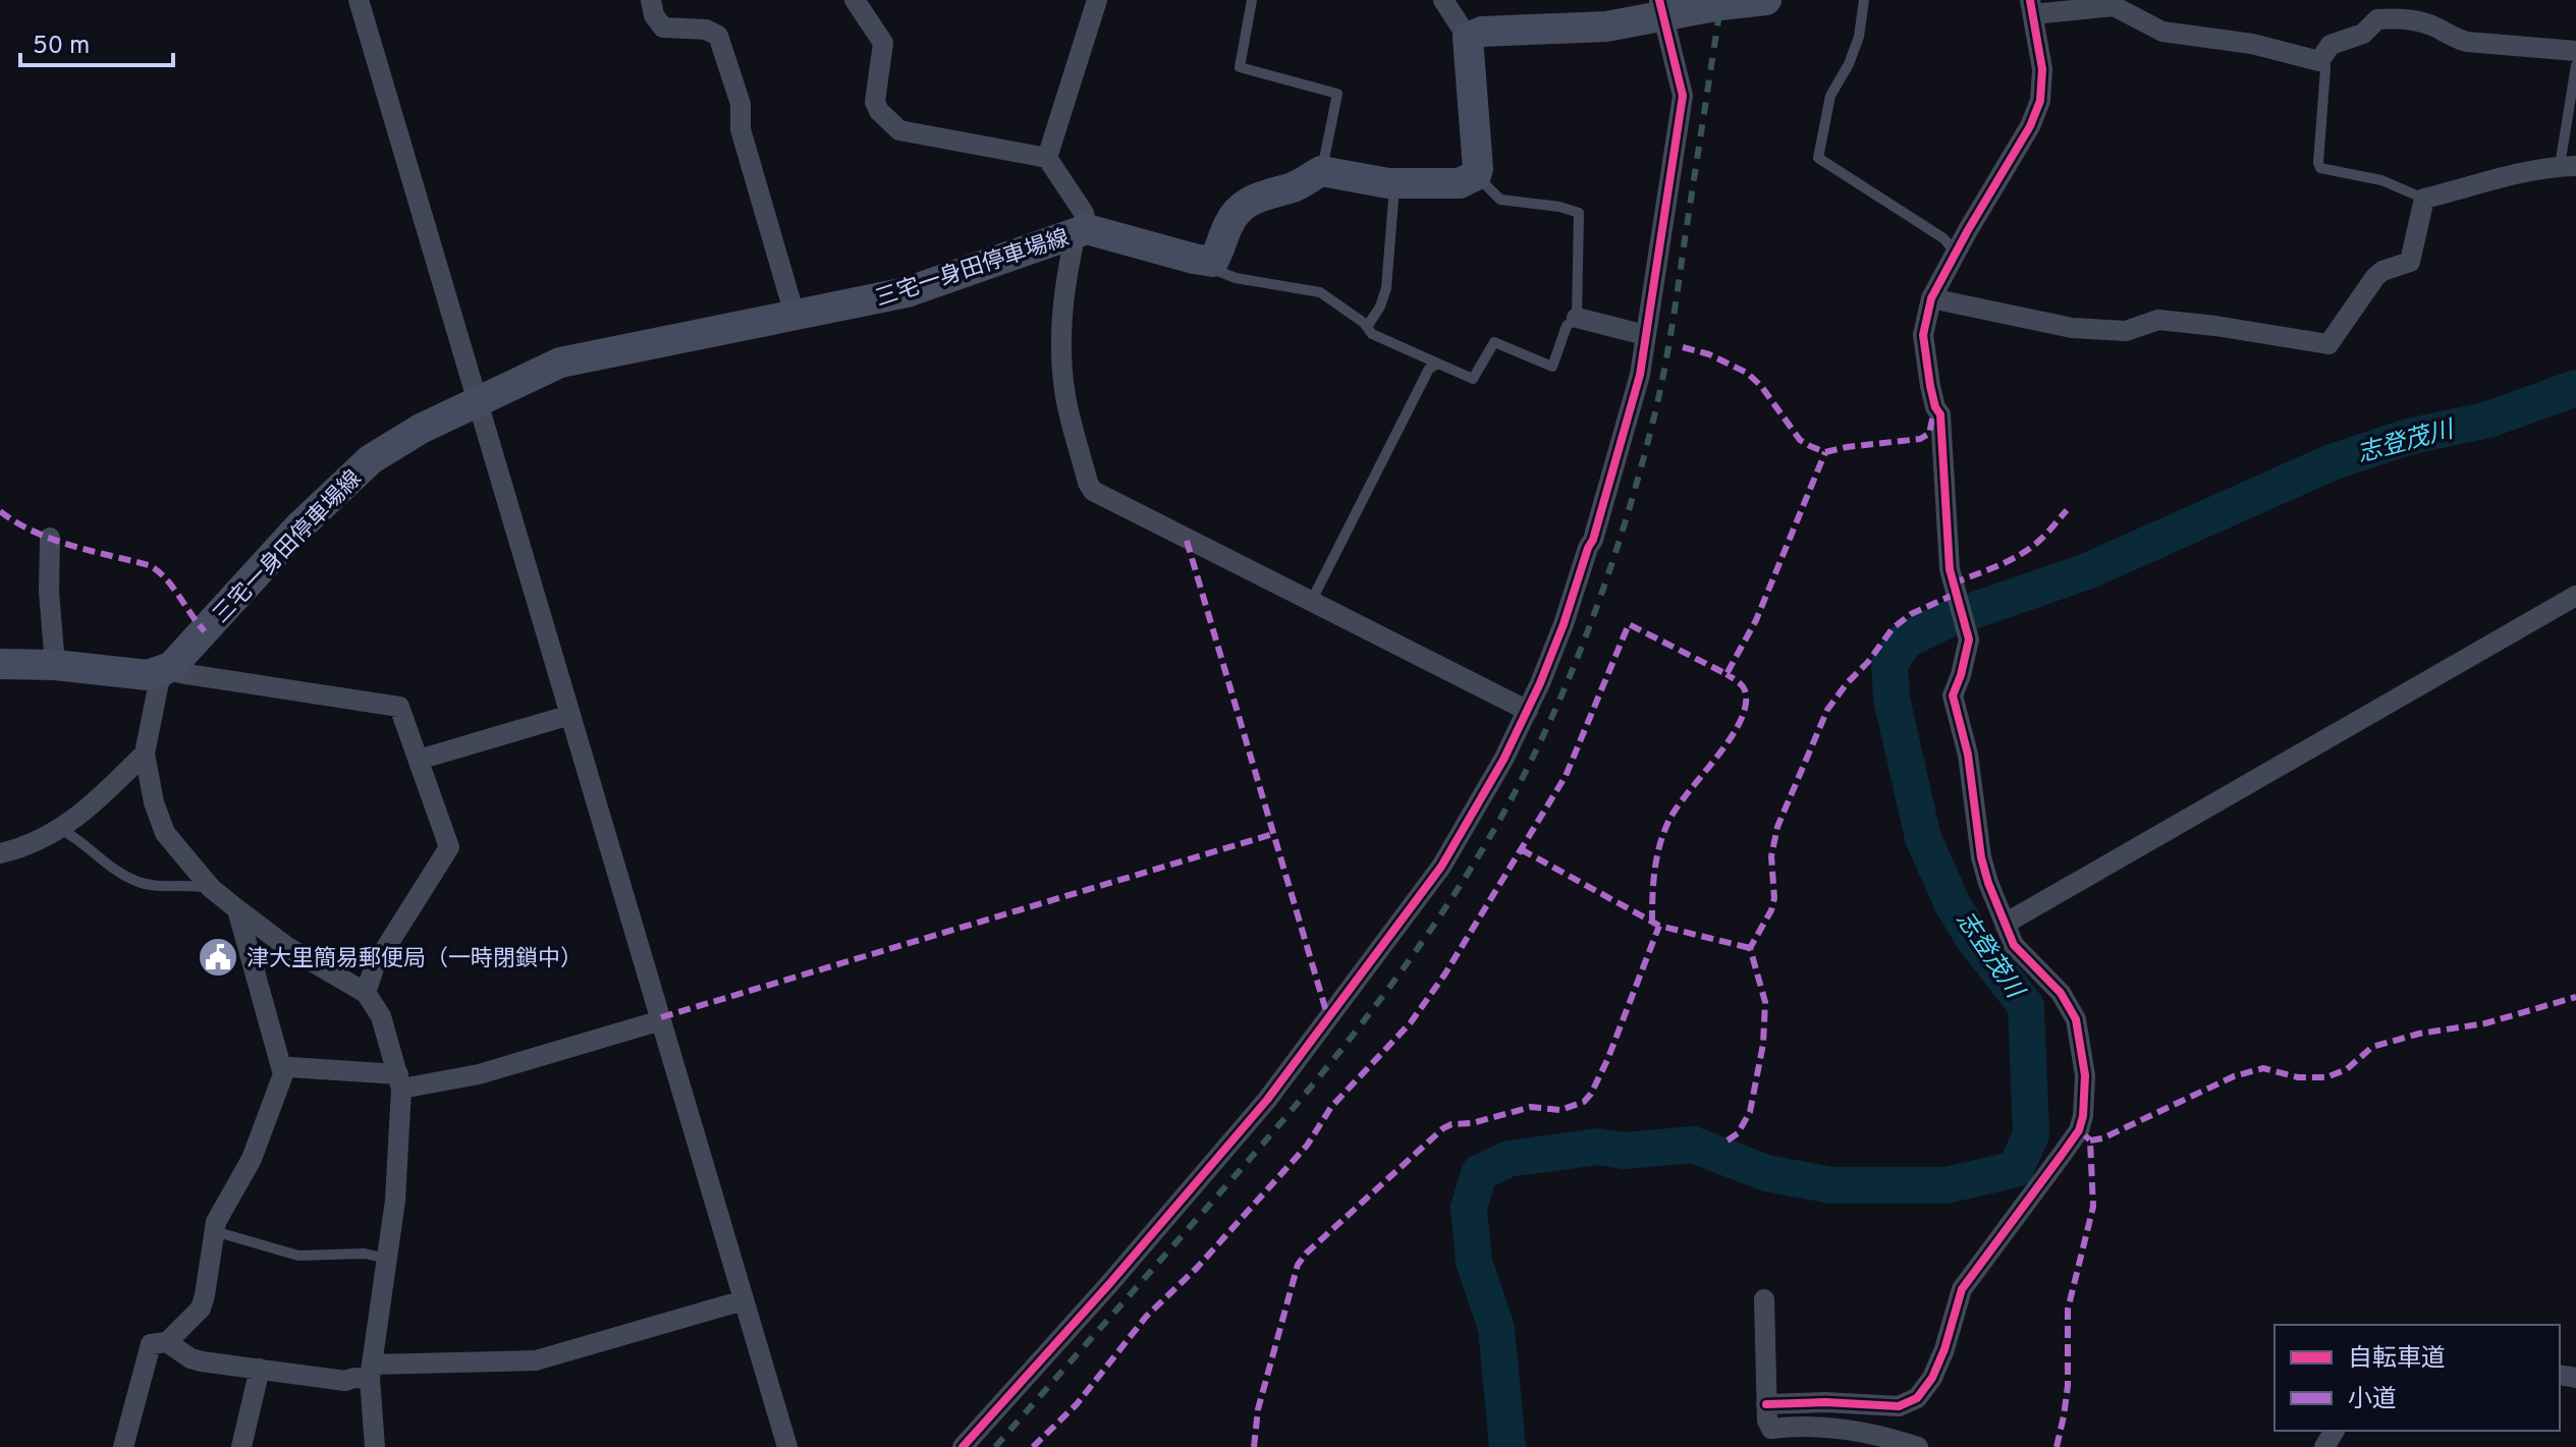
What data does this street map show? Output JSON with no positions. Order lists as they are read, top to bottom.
{
  "streets": {
    "main road": ["三宅一身田停車場線"]
  },
  "water": ["志登茂川"],
  "places": {
    "public building": ["津大里簡易郵便局（一時閉鎖中）"]
  },
  "legend": ["自転車道", "小道"],
  "scale_bar": "50 m"
}
